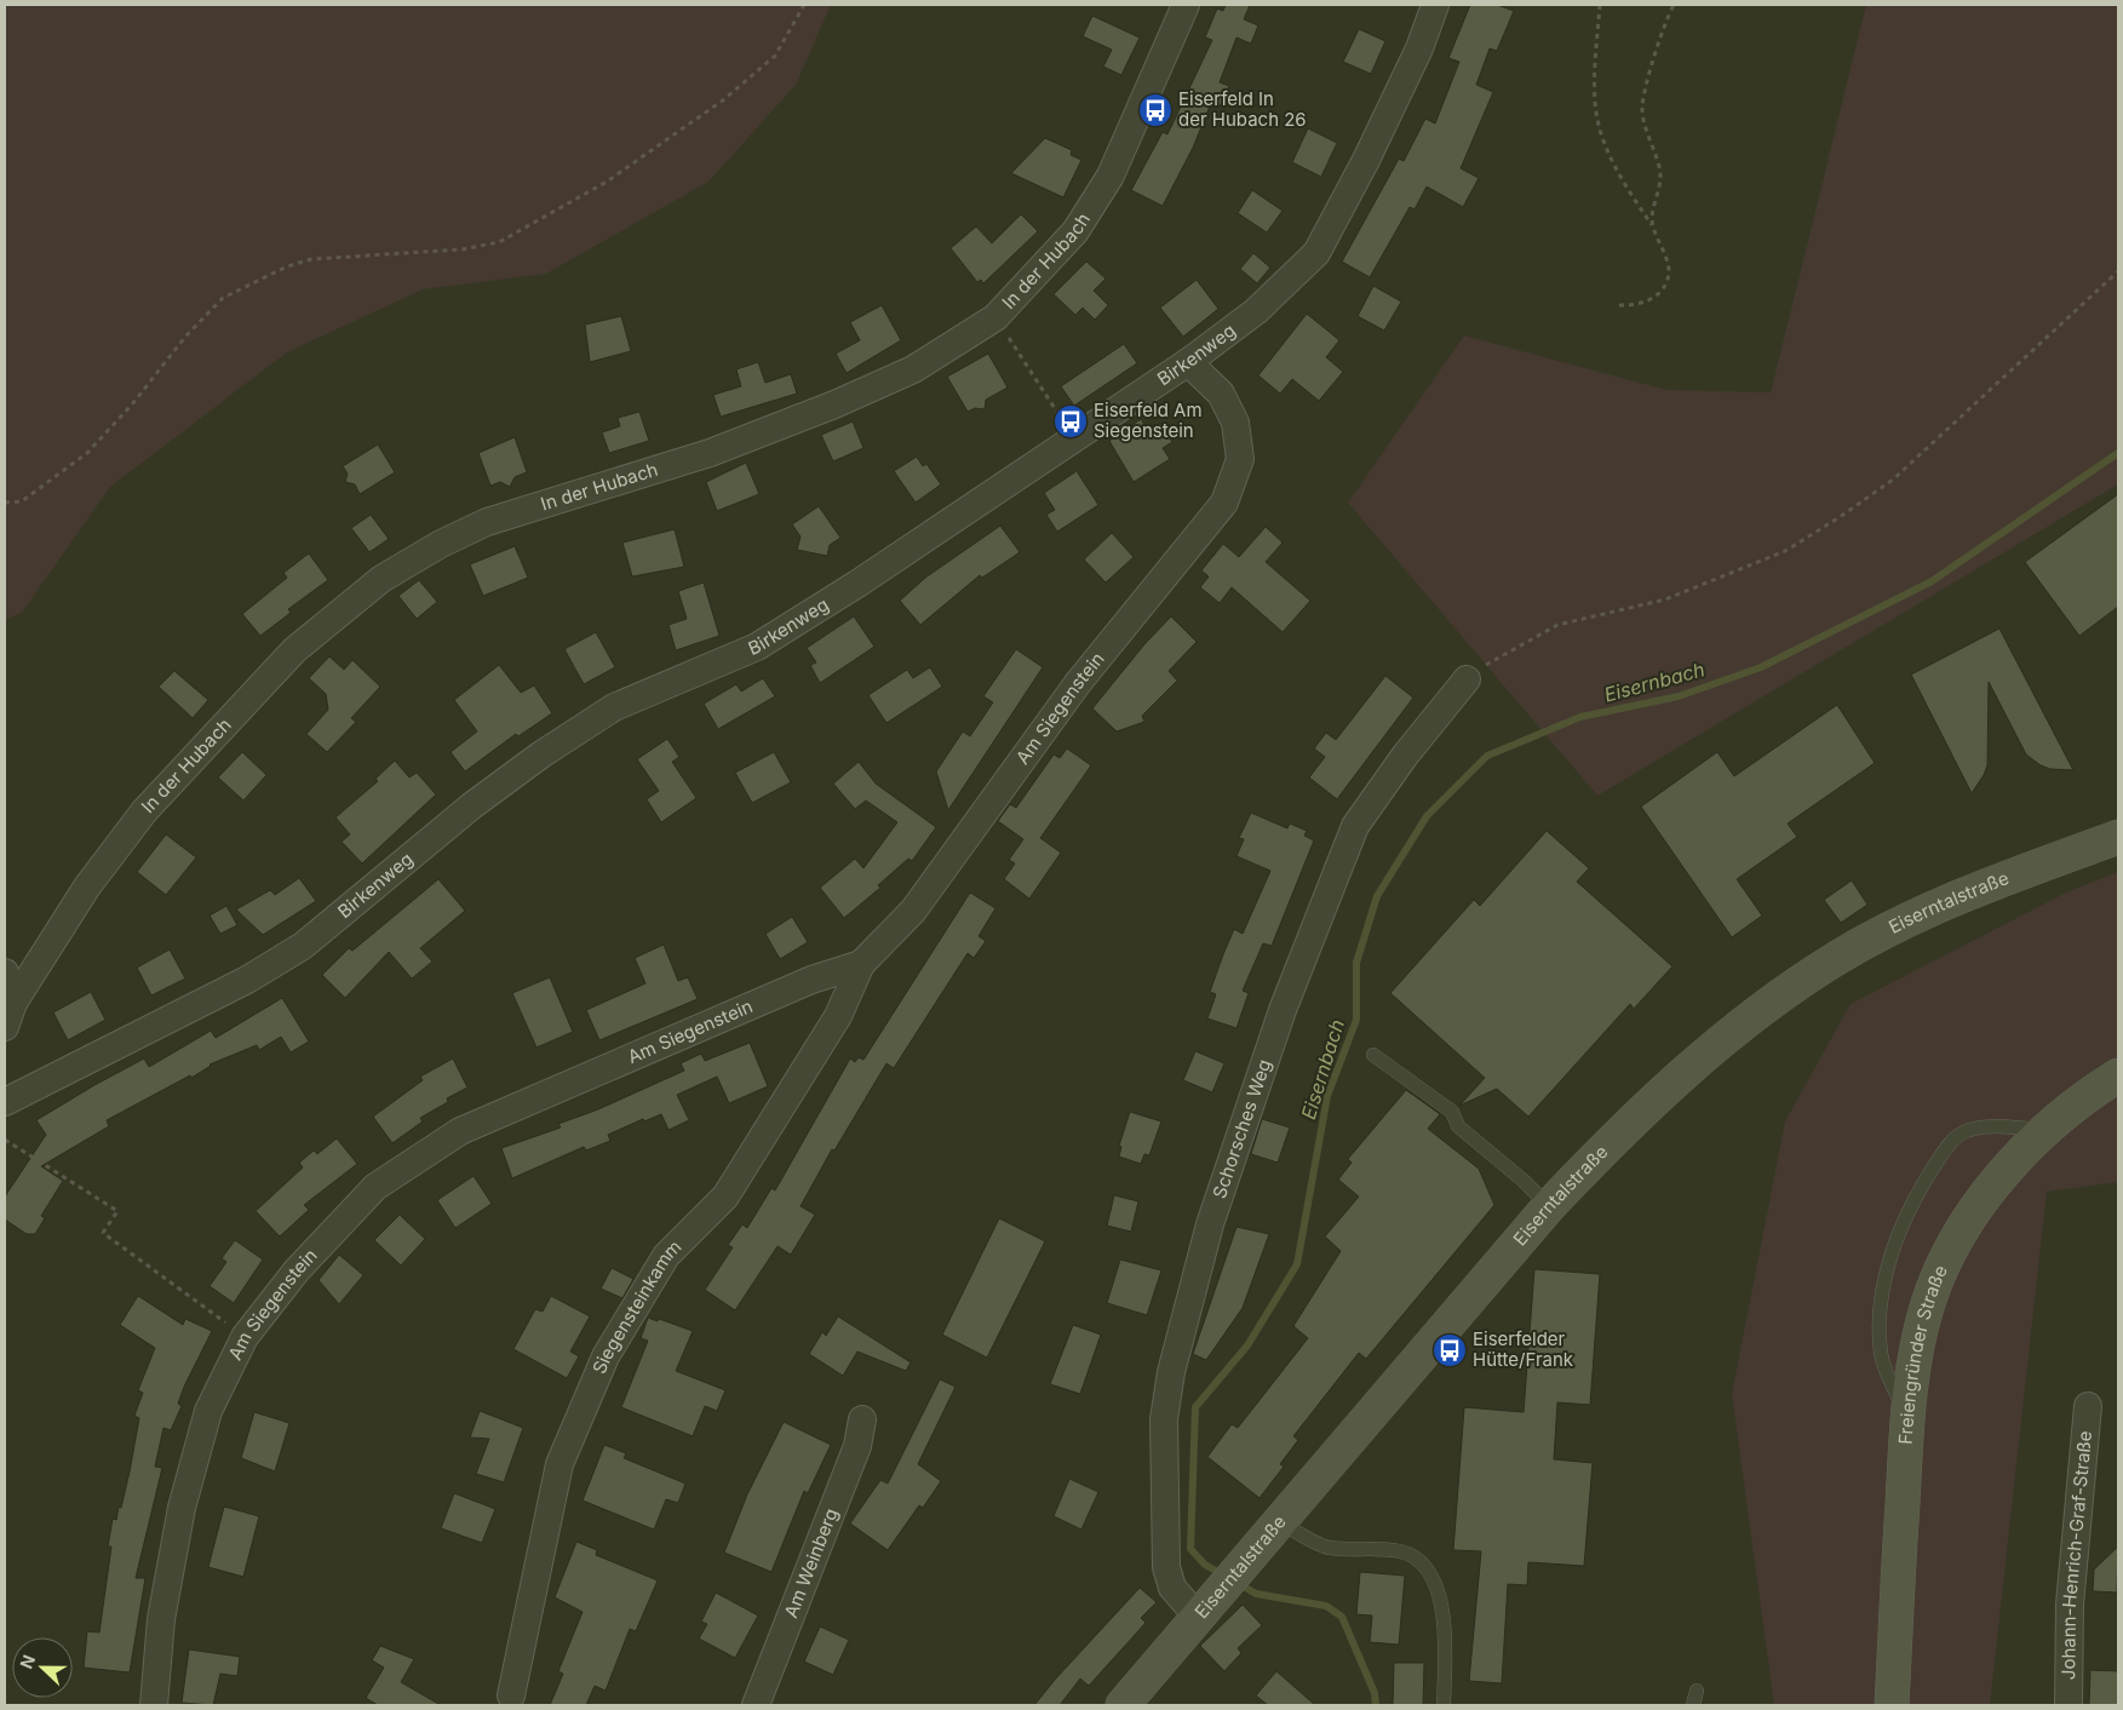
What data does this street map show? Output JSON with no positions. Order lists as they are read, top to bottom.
{
  "streets": {
    "main road": ["Eiserntalstraße", "Freiengründer Straße"],
    "street": [
      "In der Hubach",
      "Birkenweg",
      "Am Siegenstein",
      "Schorsches Weg",
      "Siegensteinkamm",
      "Johann-Henrich-Graf-Straße",
      "Am Weinberg"
    ]
  },
  "crossings": [
    ["Birkenweg", "Am Siegenstein"],
    ["Am Siegenstein", "Siegensteinkamm"],
    ["Eiserntalstraße", "Schorsches Weg"]
  ],
  "water": ["Eisernbach"],
  "places": {
    "bus stop": ["Eiserfeld In der Hubach 26", "Eiserfeld Am Siegenstein", "Eiserfelder Hütte/Frank"]
  },
  "north": "left"
}
